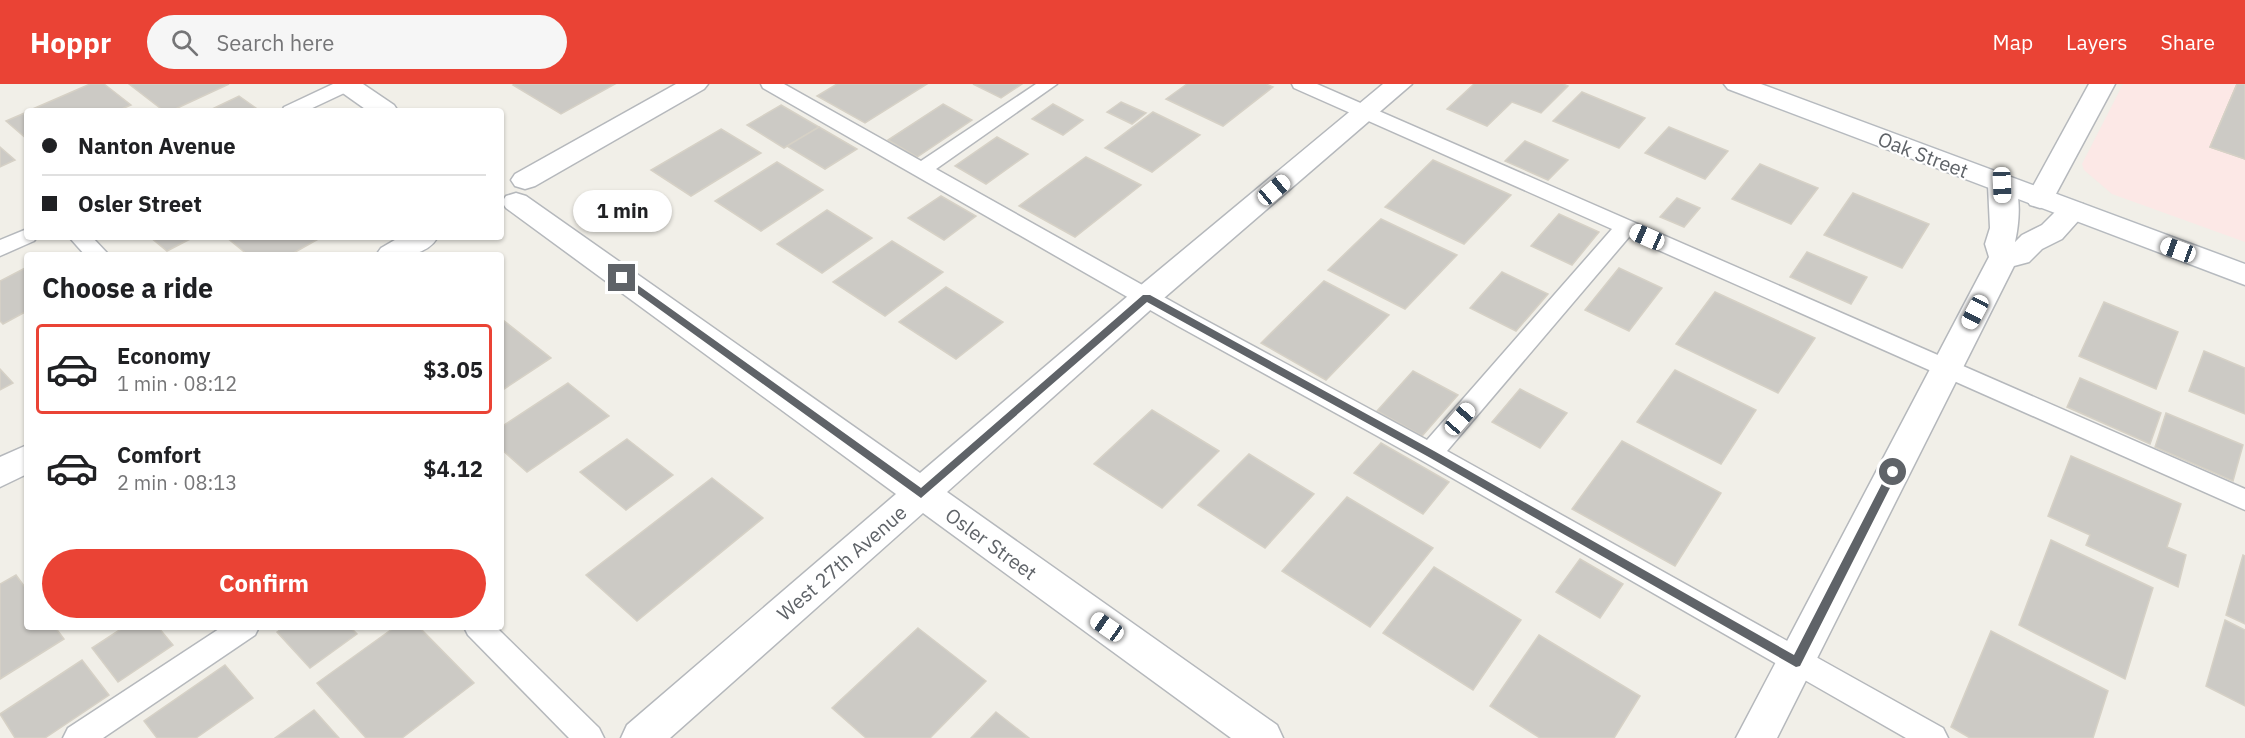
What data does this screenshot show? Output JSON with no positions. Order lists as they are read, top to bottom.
{
  "streets": {
    "street": ["Oak Street", "Osler Street", "West 27th Avenue"]
  },
  "crossings": [
    ["Osler Street", "West 27th Avenue"]
  ],
  "page": {
    "header": "Hoppr",
    "search": "Search here",
    "nav": ["Map", "Layers", "Share"],
    "banner": ["Nanton Avenue", "Osler Street"],
    "bubble": "1 min",
    "heading": "Choose a ride",
    "list": [
      {
        "name": "Economy",
        "note": "1 min · 08:12",
        "value": "$3.05"
      },
      {
        "name": "Comfort",
        "note": "2 min · 08:13",
        "value": "$4.12"
      }
    ],
    "buttons": "Confirm"
  }
}
